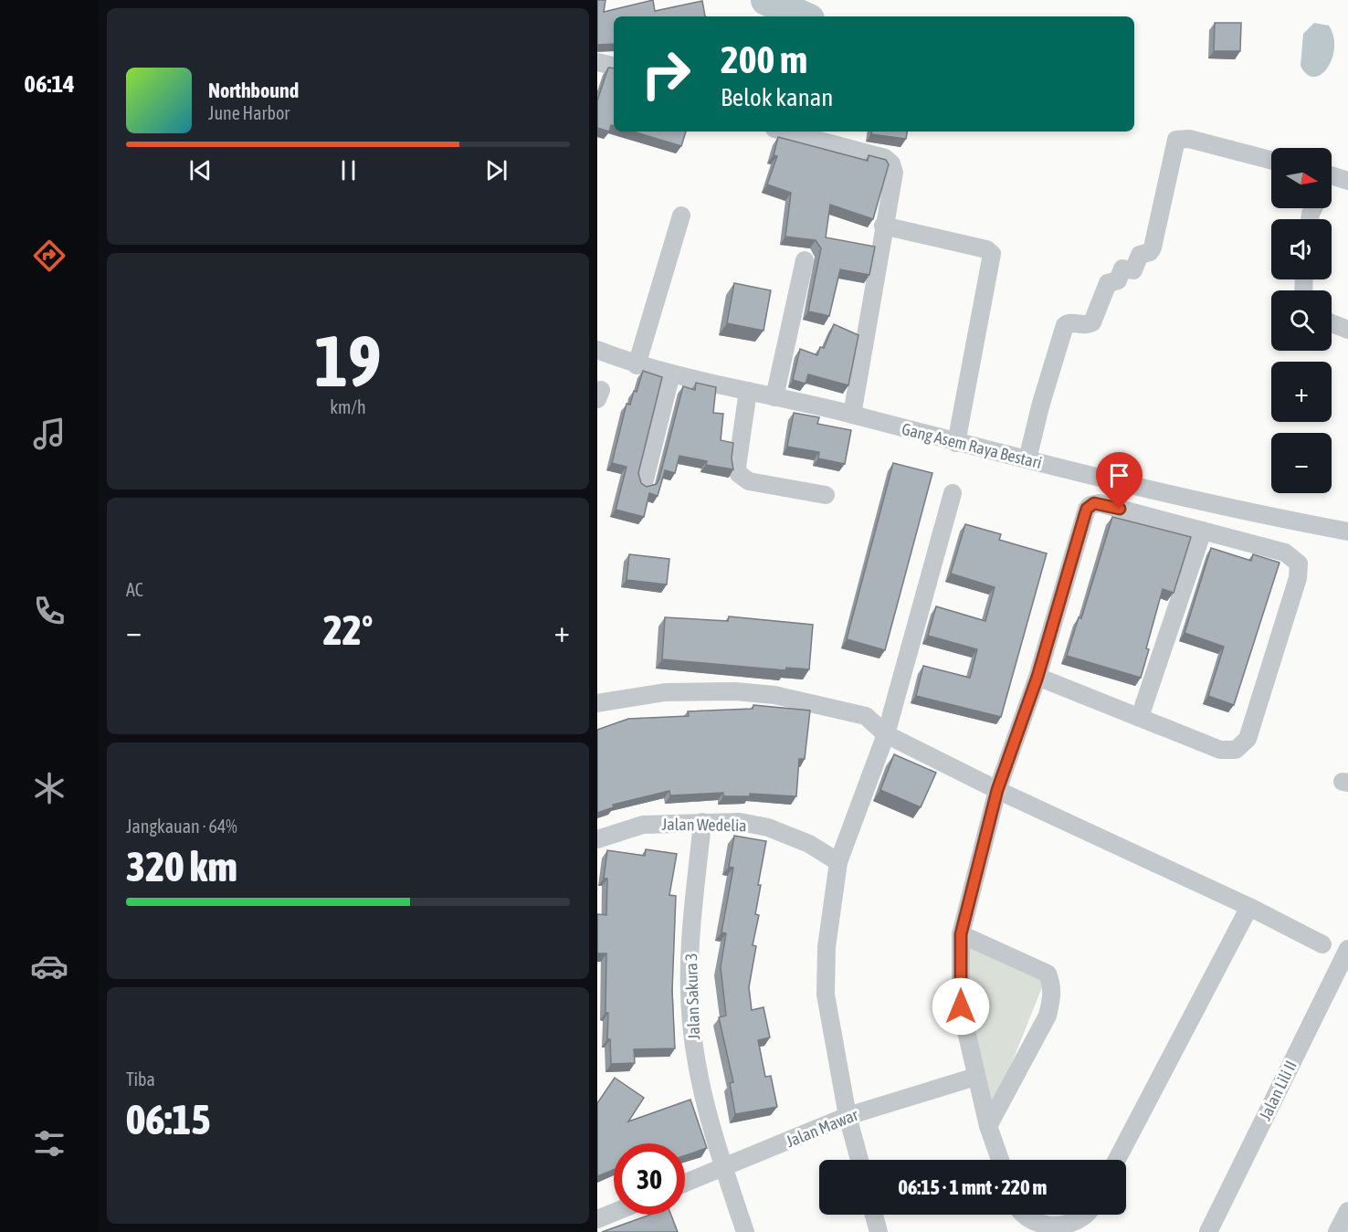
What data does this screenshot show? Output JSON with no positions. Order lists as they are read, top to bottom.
{
  "streets": {
    "street": [
      "Gang Asem Raya Bestari",
      "Jalan Wedelia",
      "Jalan Sakura 3",
      "Jalan Lili II",
      "Jalan Mawar"
    ]
  },
  "crossings": [
    ["Jalan Wedelia", "Jalan Sakura 3"],
    ["Jalan Sakura 3", "Jalan Mawar"]
  ],
  "north": "right",
  "page": {
    "tabs": "06:14",
    "turn": ["200 m", "Belok kanan"],
    "song": ["Northbound", "June Harbor"],
    "map_buttons": ["+", "−"],
    "tile": [
      ["19", "km/h"],
      "AC",
      ["Jangkauan · 64%", "320 km"],
      ["Tiba", "06:15"]
    ],
    "heat": ["−", "22°", "+"],
    "limit": "30",
    "trip": "06:15 · 1 mnt · 220 m"
  }
}
